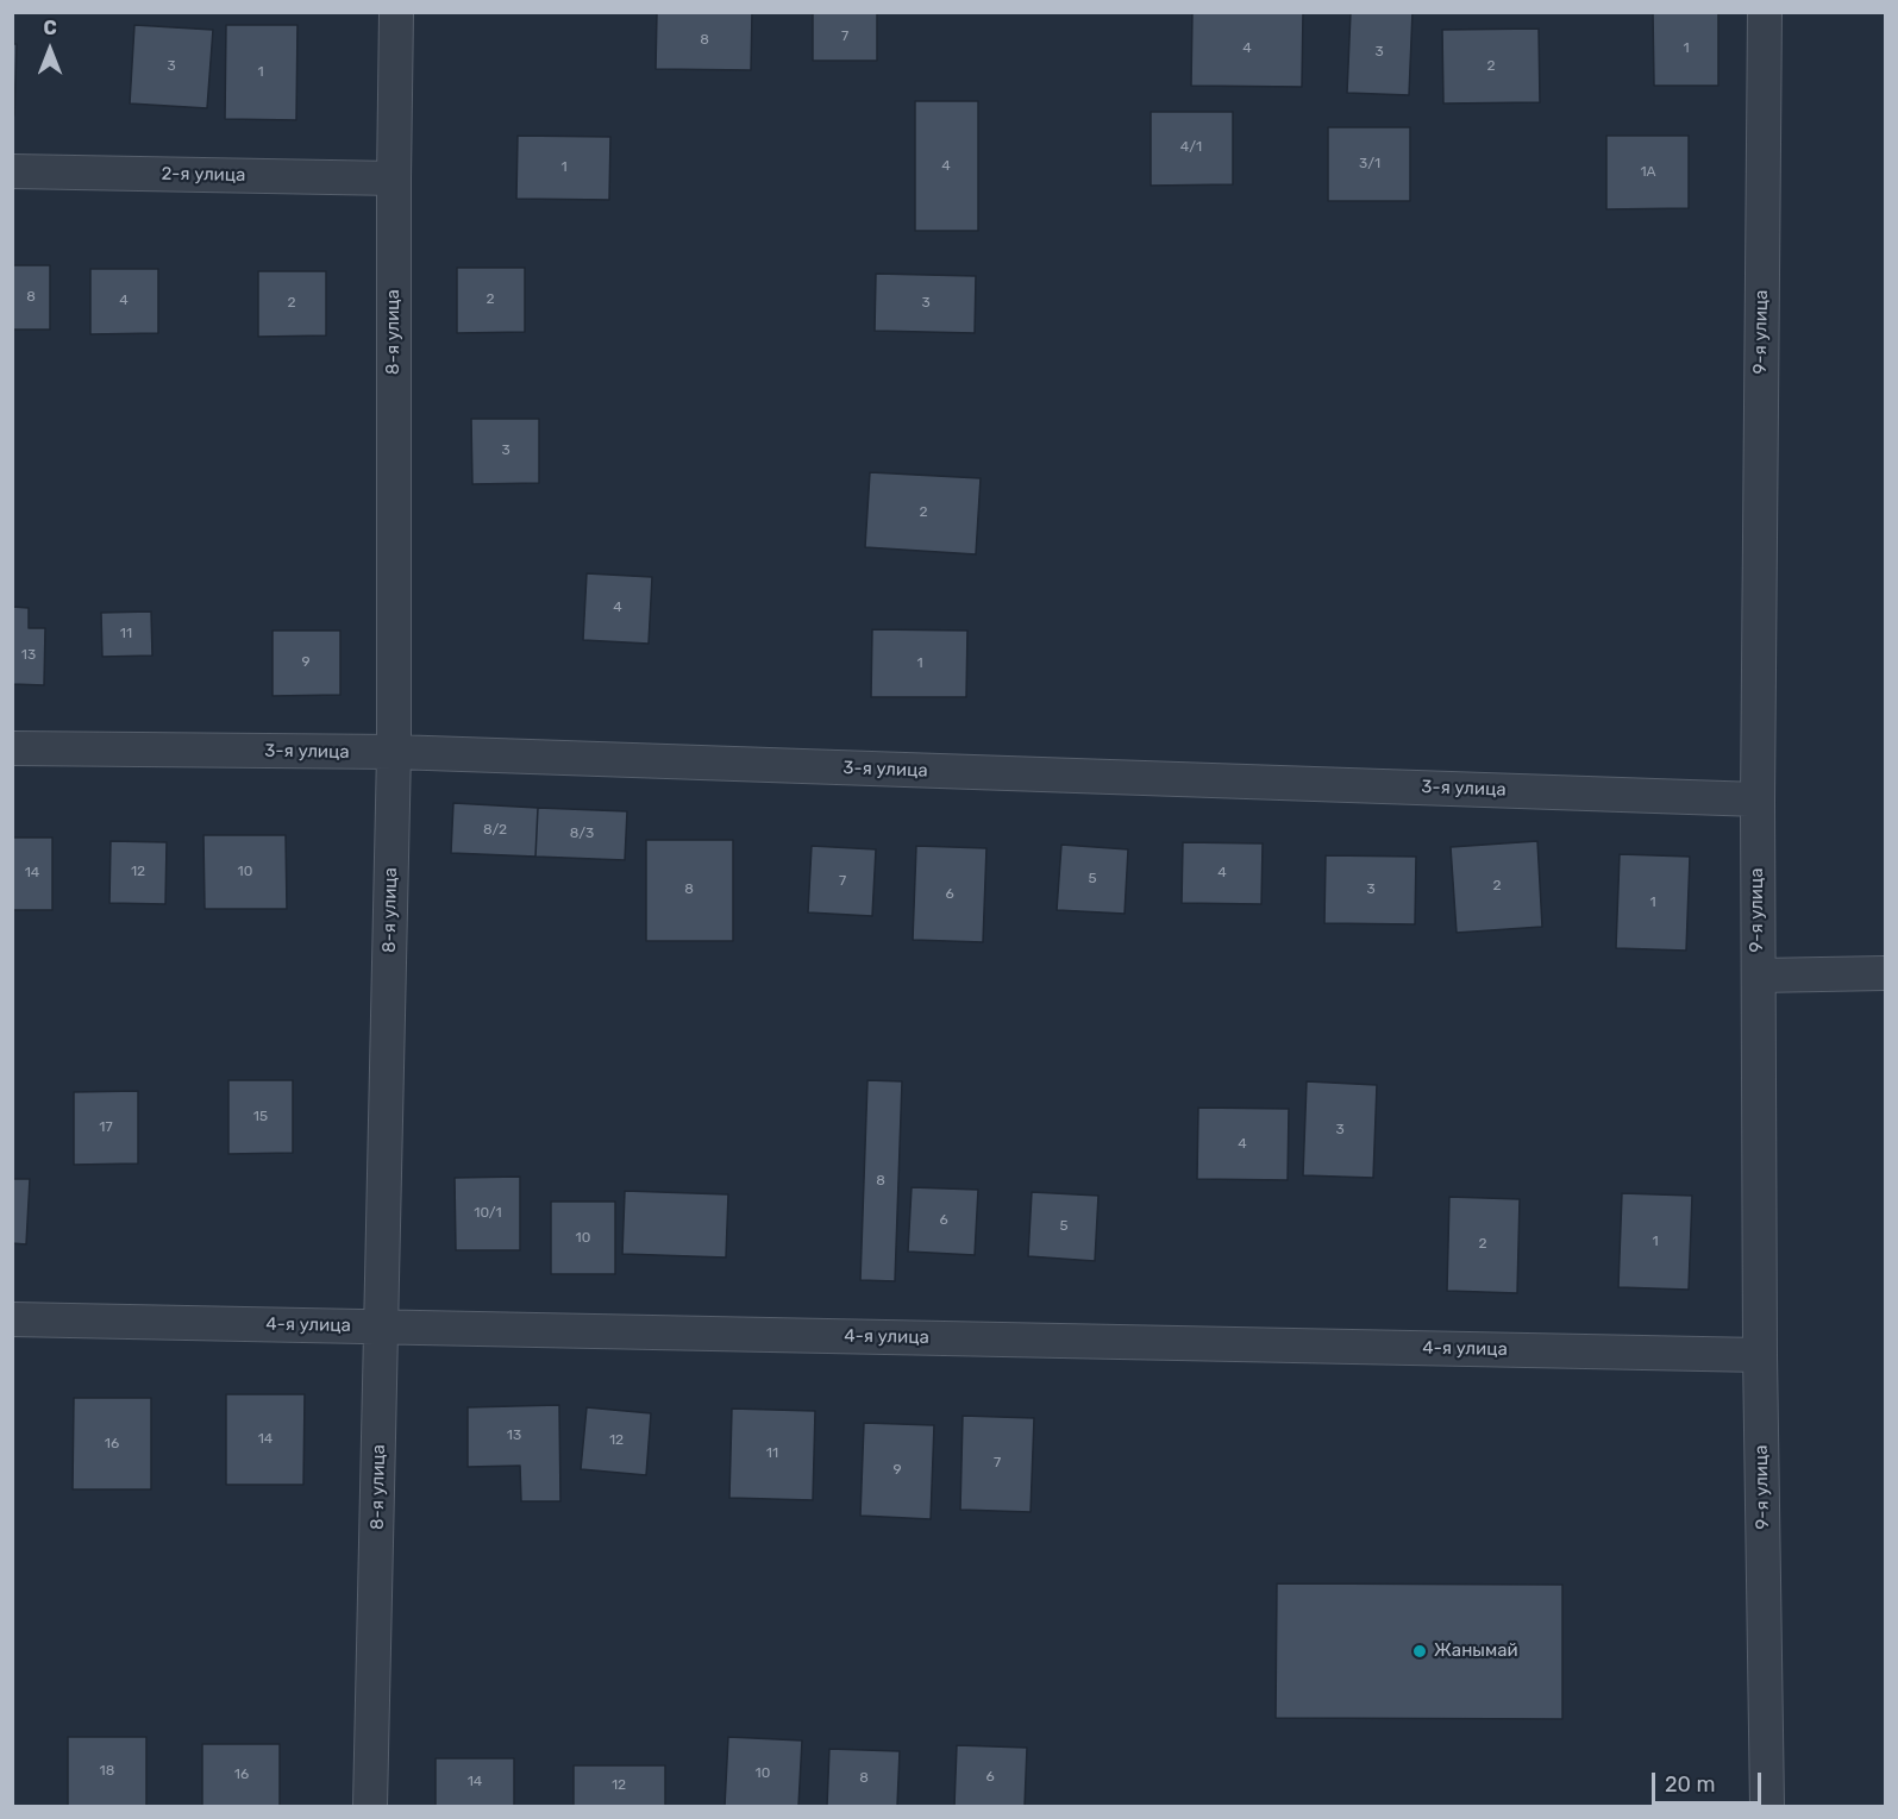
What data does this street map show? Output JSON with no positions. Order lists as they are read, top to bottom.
{
  "streets": {
    "street": [
      "2-я улица",
      "8-я улица",
      "9-я улица",
      "3-я улица",
      "4-я улица"
    ]
  },
  "crossings": [
    ["2-я улица", "8-я улица"],
    ["8-я улица", "3-я улица"],
    ["8-я улица", "4-я улица"],
    ["9-я улица", "3-я улица"],
    ["9-я улица", "4-я улица"]
  ],
  "places": ["Жанымай"],
  "house_numbers": [
    "7",
    "8",
    "4",
    "1",
    "3",
    "3",
    "2",
    "1",
    "4/1",
    "3/1",
    "4",
    "1",
    "1А",
    "8",
    "2",
    "4",
    "2",
    "3",
    "3",
    "2",
    "4",
    "11",
    "13",
    "9",
    "1",
    "8/2",
    "8/3",
    "12",
    "10",
    "14",
    "4",
    "5",
    "7",
    "2",
    "8",
    "3",
    "6",
    "1",
    "15",
    "17",
    "3",
    "4",
    "8",
    "10/1",
    "6",
    "5",
    "10",
    "1",
    "2",
    "13",
    "14",
    "12",
    "16",
    "11",
    "7",
    "9",
    "18",
    "10",
    "16",
    "6",
    "8",
    "14",
    "12"
  ],
  "scale_bar": "20 m",
  "north": "top"
}
